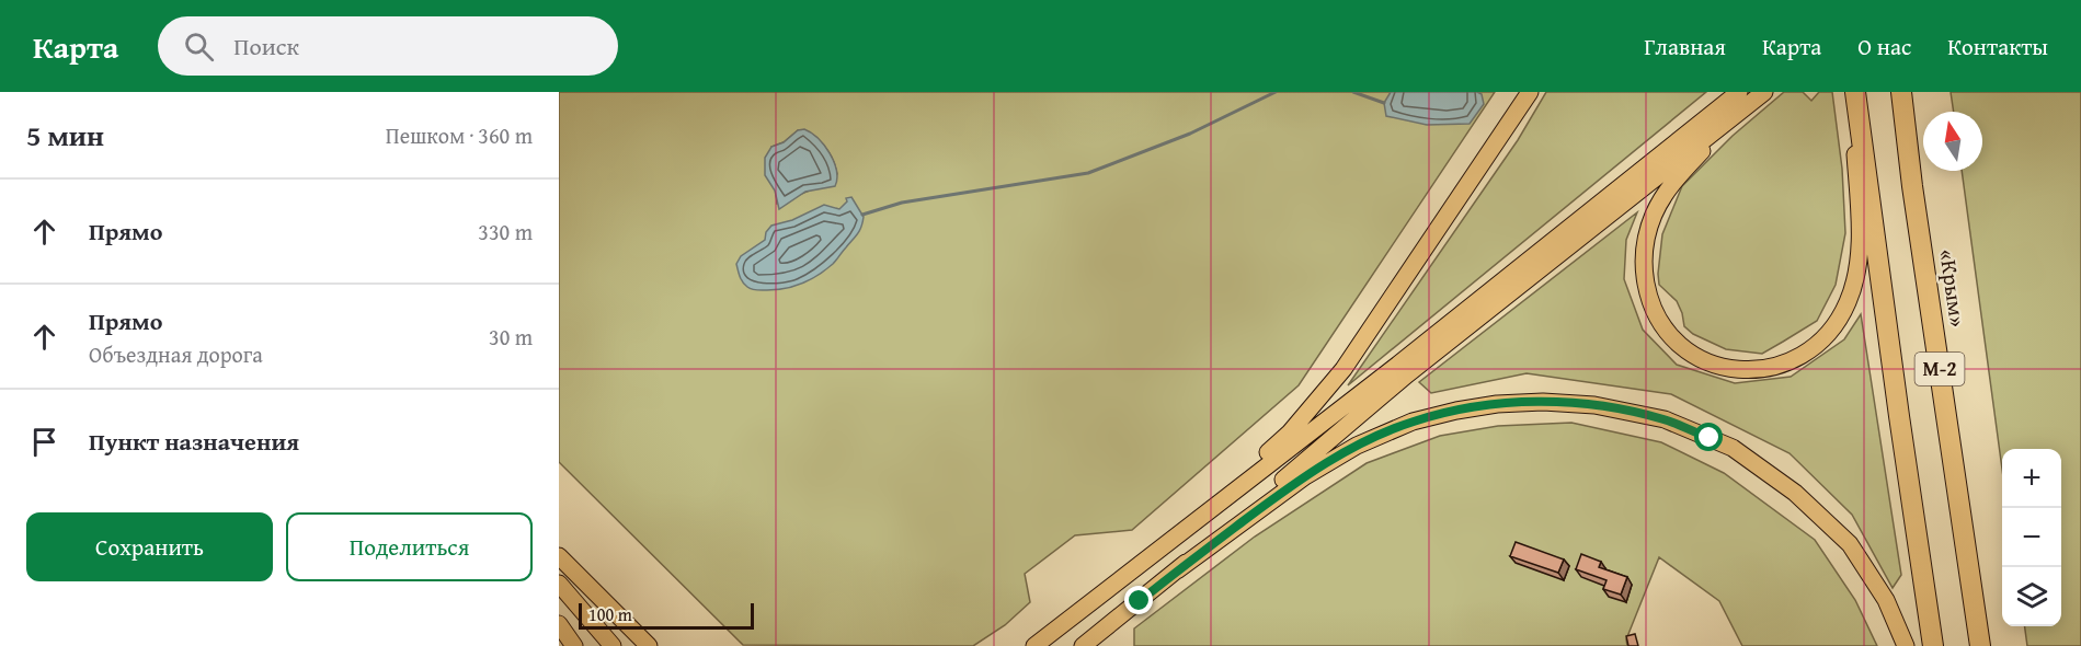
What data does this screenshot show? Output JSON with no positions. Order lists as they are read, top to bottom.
{
  "streets": {
    "highway": ["«Крым»", "М-2"]
  },
  "scale_bar": "100 m",
  "north": "top",
  "page": {
    "header": "Карта",
    "search": "Поиск",
    "nav": [
      "Главная",
      "Карта",
      "О нас",
      "Контакты"
    ],
    "heading": ["5 мин", "Пешком · 360 m"],
    "list": [
      ["Прямо", "330 m"],
      ["Прямо", "Объездная дорога", "30 m"],
      "Пункт назначения"
    ],
    "map_buttons": ["+", "−"],
    "buttons": ["Сохранить", "Поделиться"],
    "scale": "100 m"
  }
}
